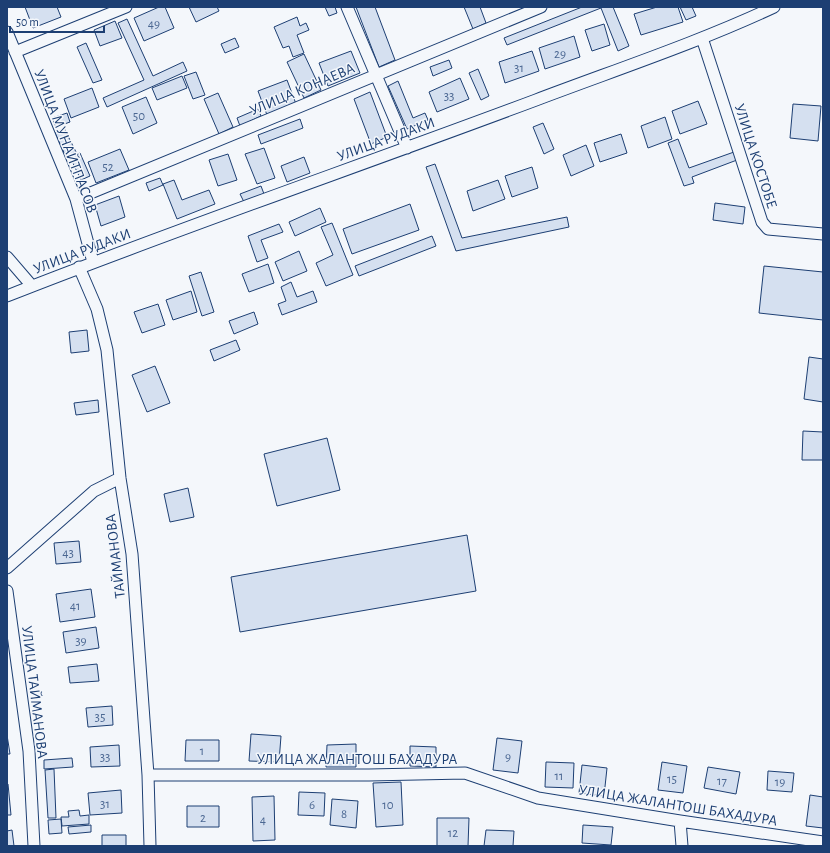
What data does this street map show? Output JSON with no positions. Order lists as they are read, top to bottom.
{
  "streets": {
    "street": [
      "УЛИЦА КОНАЕВА",
      "УЛИЦА РУДАКИ",
      "УЛИЦА МУНАЙТПАСОВ",
      "УЛИЦА КОСТОБЕ",
      "ТАЙМАНОВА",
      "УЛИЦА ТАЙМАНОВА",
      "УЛИЦА ЖАЛАНТОШ БАХАДУРА"
    ]
  },
  "crossings": [
    ["УЛИЦА КОНАЕВА", "УЛИЦА МУНАЙТПАСОВ"],
    ["УЛИЦА РУДАКИ", "УЛИЦА МУНАЙТПАСОВ"],
    ["УЛИЦА РУДАКИ", "УЛИЦА КОСТОБЕ"],
    ["УЛИЦА РУДАКИ", "ТАЙМАНОВА"],
    ["ТАЙМАНОВА", "УЛИЦА ЖАЛАНТОШ БАХАДУРА"]
  ],
  "house_numbers": [
    "49",
    "29",
    "31",
    "33",
    "50",
    "52",
    "43",
    "41",
    "39",
    "35",
    "1",
    "33",
    "9",
    "11",
    "15",
    "17",
    "19",
    "31",
    "6",
    "10",
    "8",
    "2",
    "4",
    "12"
  ],
  "scale_bar": "50 m"
}
